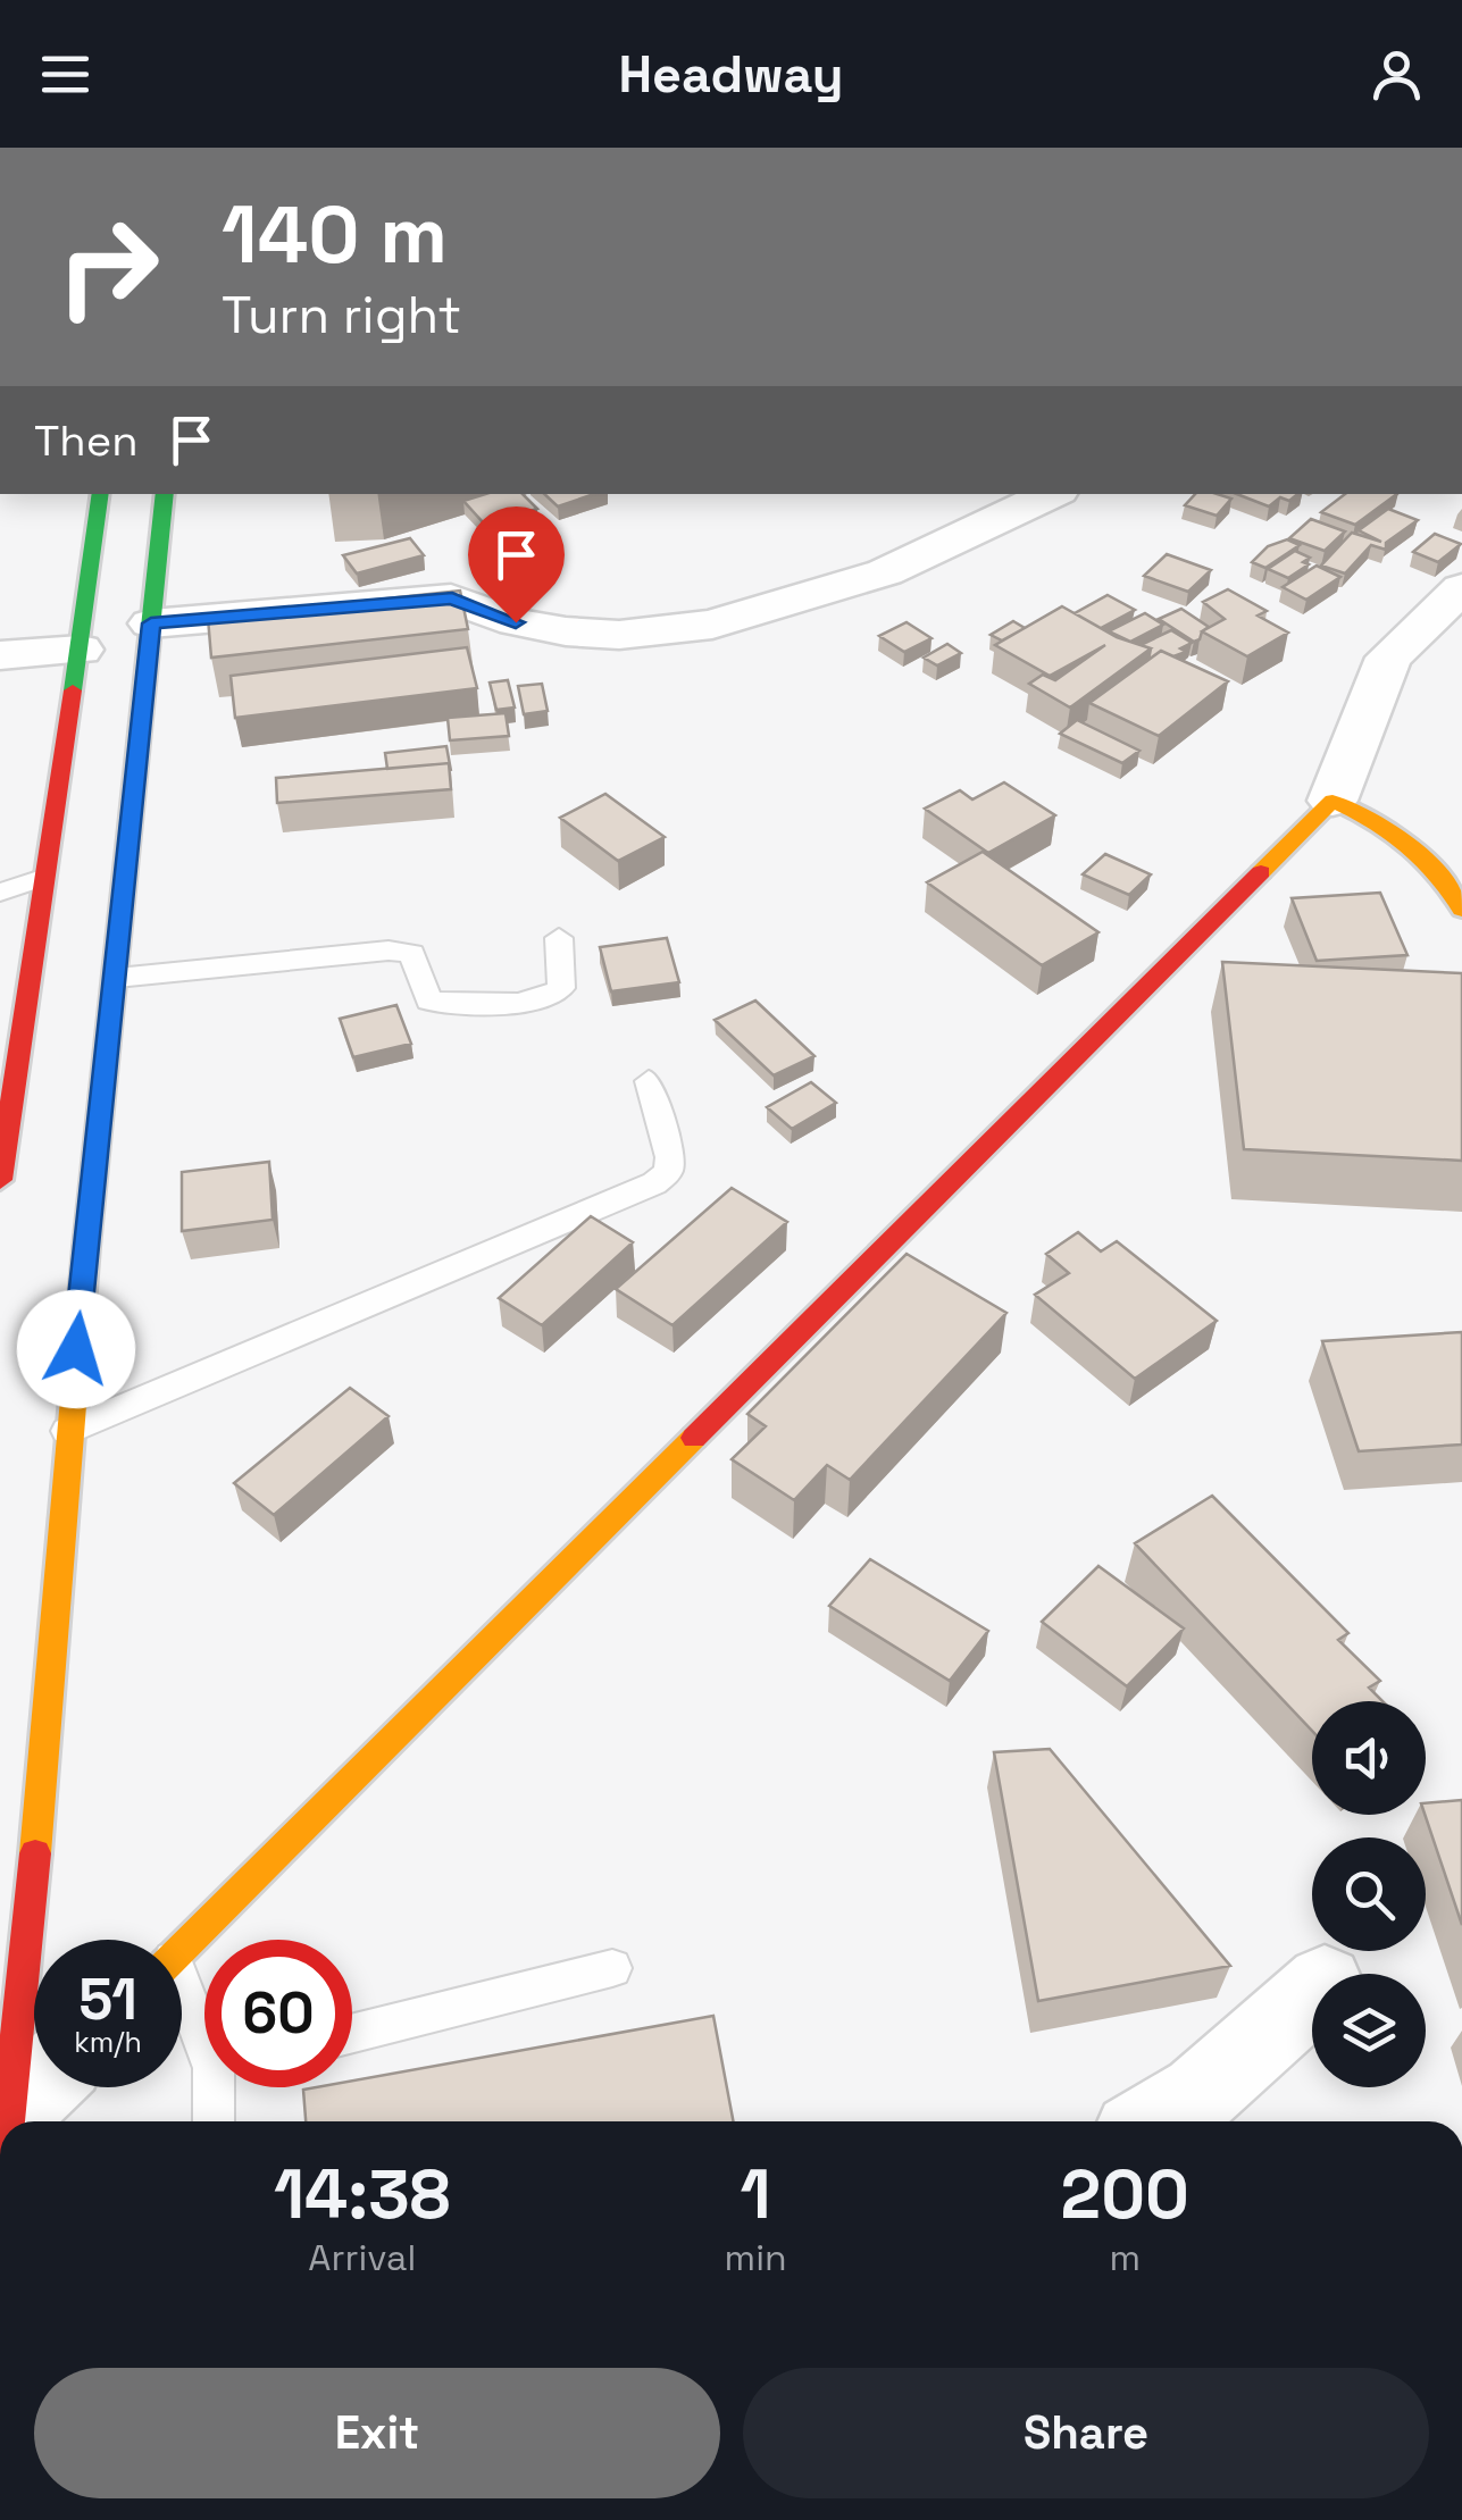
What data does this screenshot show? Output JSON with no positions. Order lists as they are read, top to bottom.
{
  "page": {
    "header": "Headway",
    "turn": ["140 m", "Turn right"],
    "then": "Then",
    "speed": "51 km/h",
    "limit": "60",
    "eta": [
      "14:38",
      "Arrival",
      "1",
      "min",
      "200",
      "m"
    ],
    "buttons": ["Exit", "Share"]
  }
}
